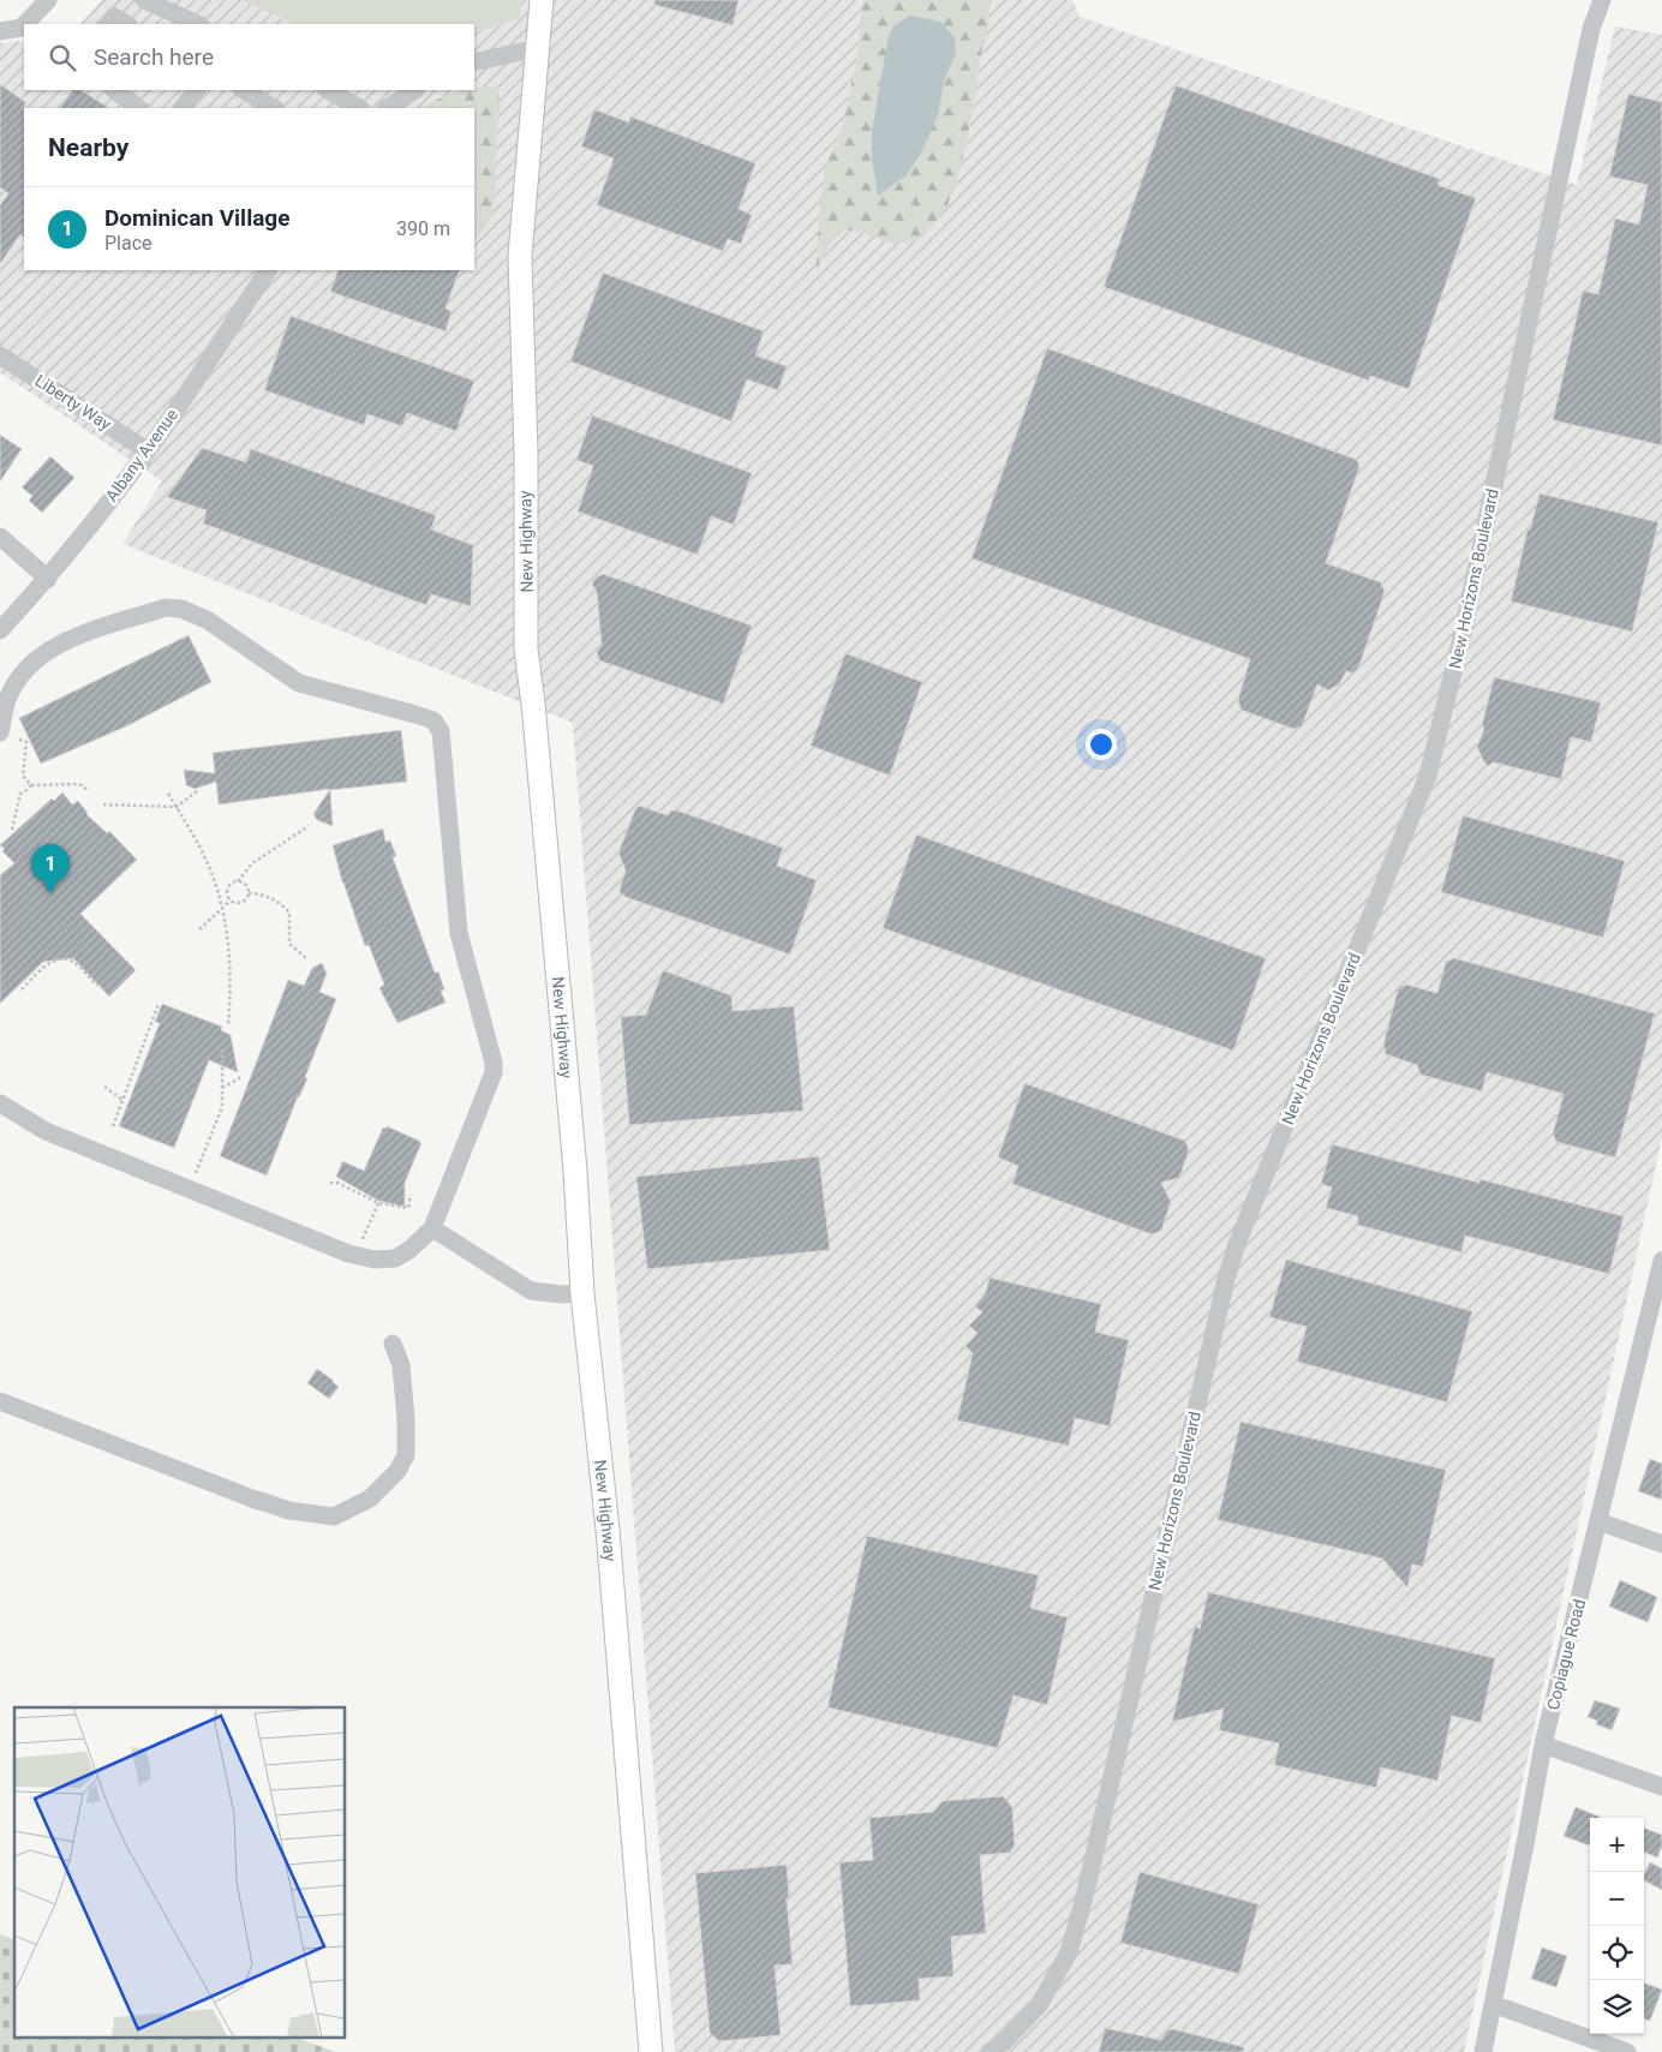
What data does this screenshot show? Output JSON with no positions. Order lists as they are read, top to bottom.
{
  "streets": {
    "main road": ["New Highway"],
    "street": [
      "Liberty Way",
      "Albany Avenue",
      "New Horizons Boulevard",
      "Copiague Road"
    ]
  },
  "crossings": [
    ["Liberty Way", "Albany Avenue"]
  ],
  "page": {
    "search": "Search here",
    "heading": "Nearby",
    "list": [
      {
        "mark": "1",
        "name": "Dominican Village",
        "note": "Place",
        "value": "390 m"
      }
    ],
    "pins": "1",
    "map_buttons": ["+", "−"]
  }
}
